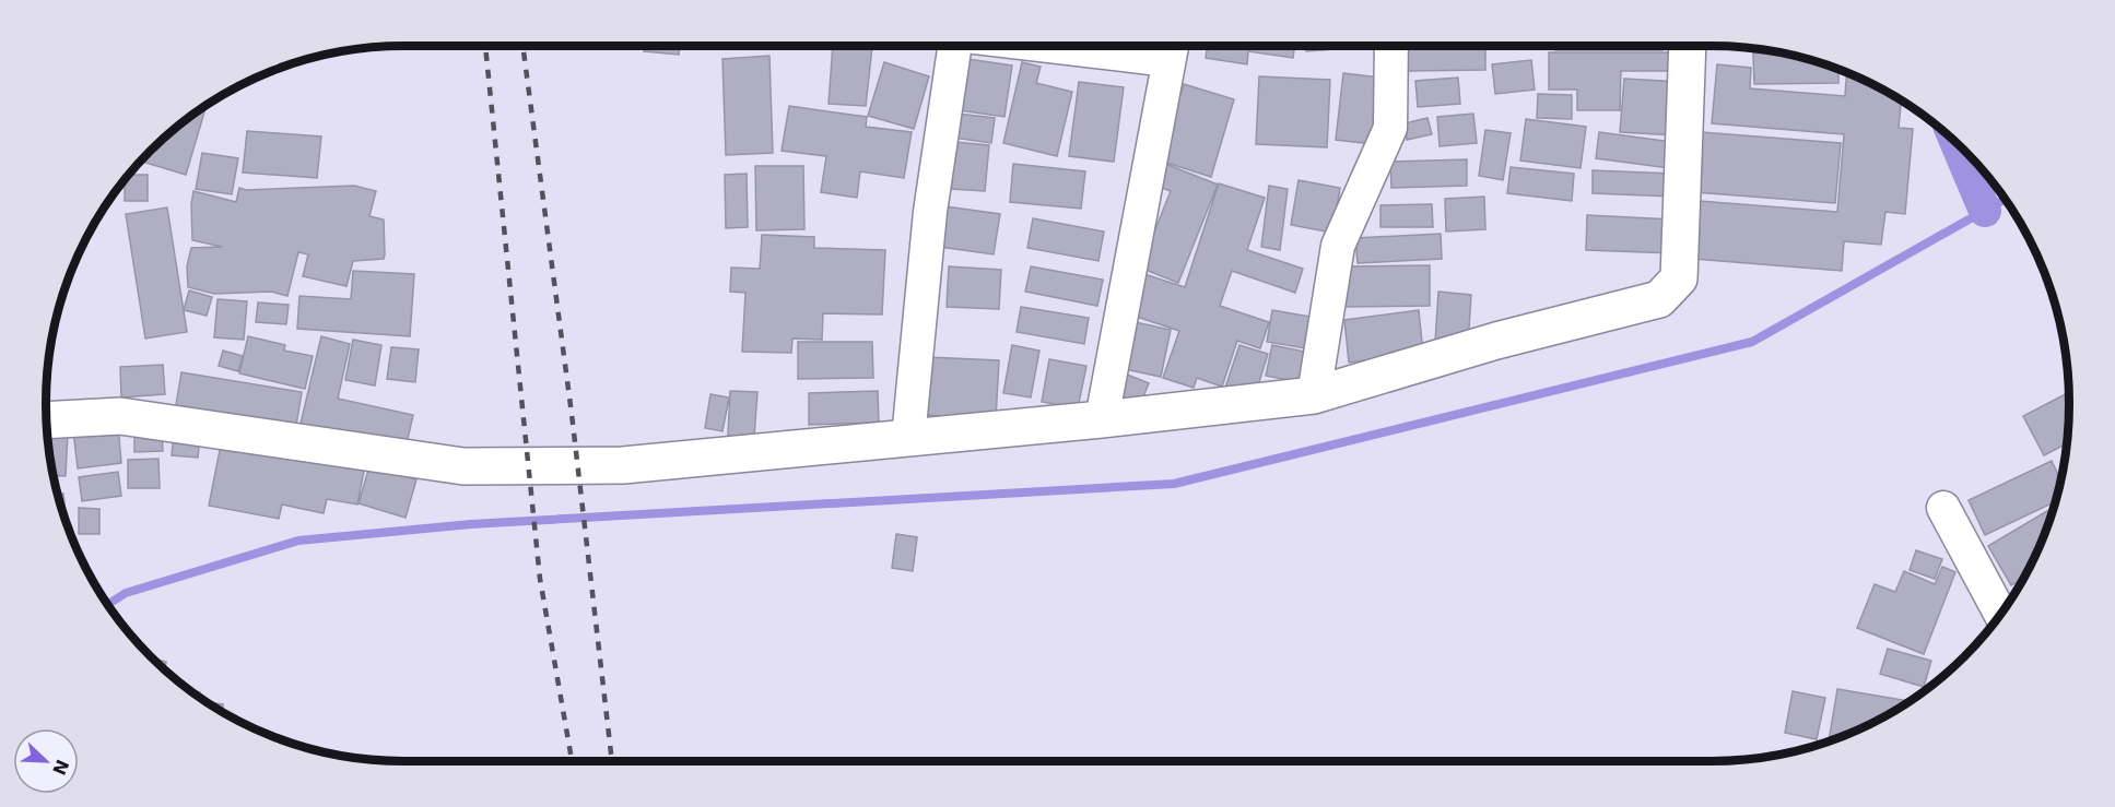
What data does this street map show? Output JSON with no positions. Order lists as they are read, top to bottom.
{
  "north": "bottom right"
}
